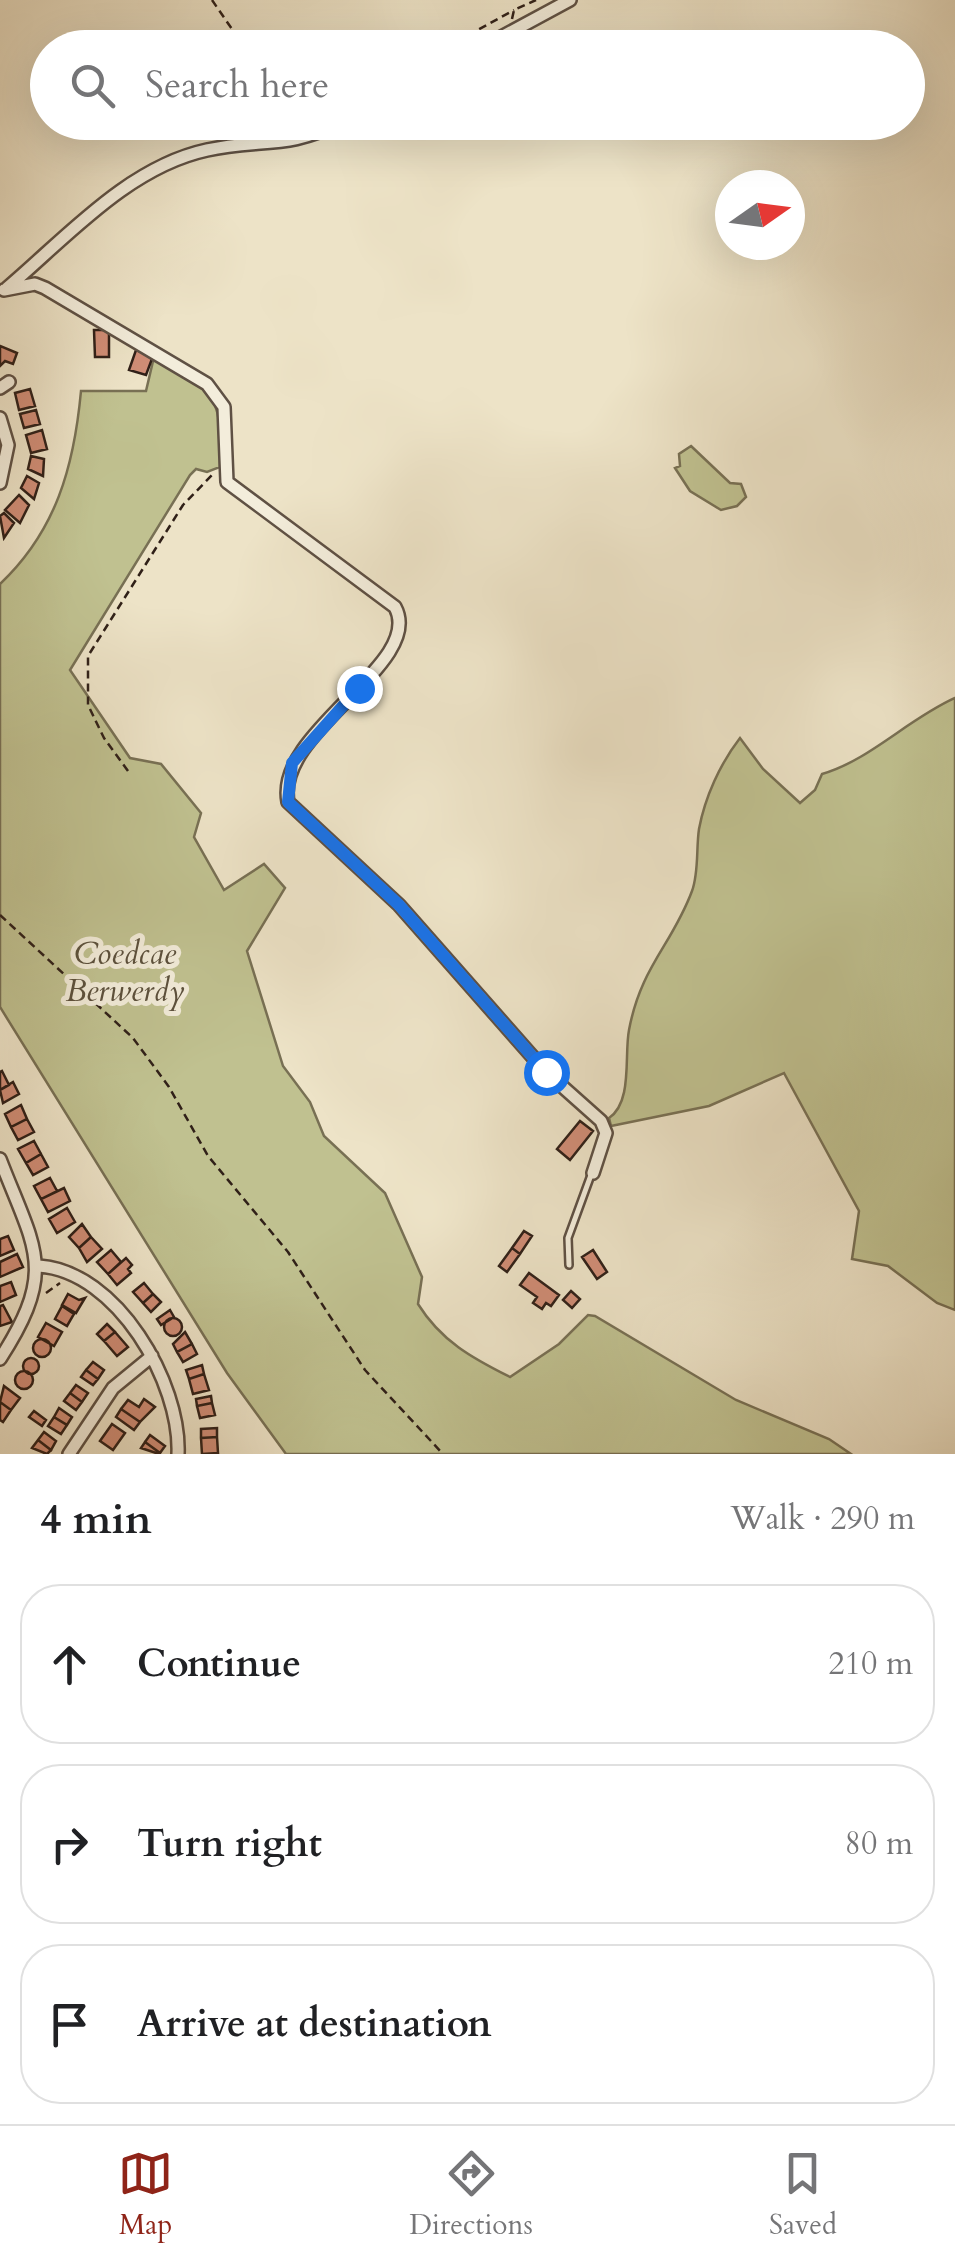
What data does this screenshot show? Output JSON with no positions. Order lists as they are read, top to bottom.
{
  "parks": ["Coedcae Berwerdy"],
  "north": "right",
  "page": {
    "search": "Search here",
    "heading": ["4 min", "Walk · 290 m"],
    "list": [
      ["Continue", "210 m"],
      ["Turn right", "80 m"],
      "Arrive at destination"
    ],
    "nav": ["Map", "Directions", "Saved"]
  }
}
